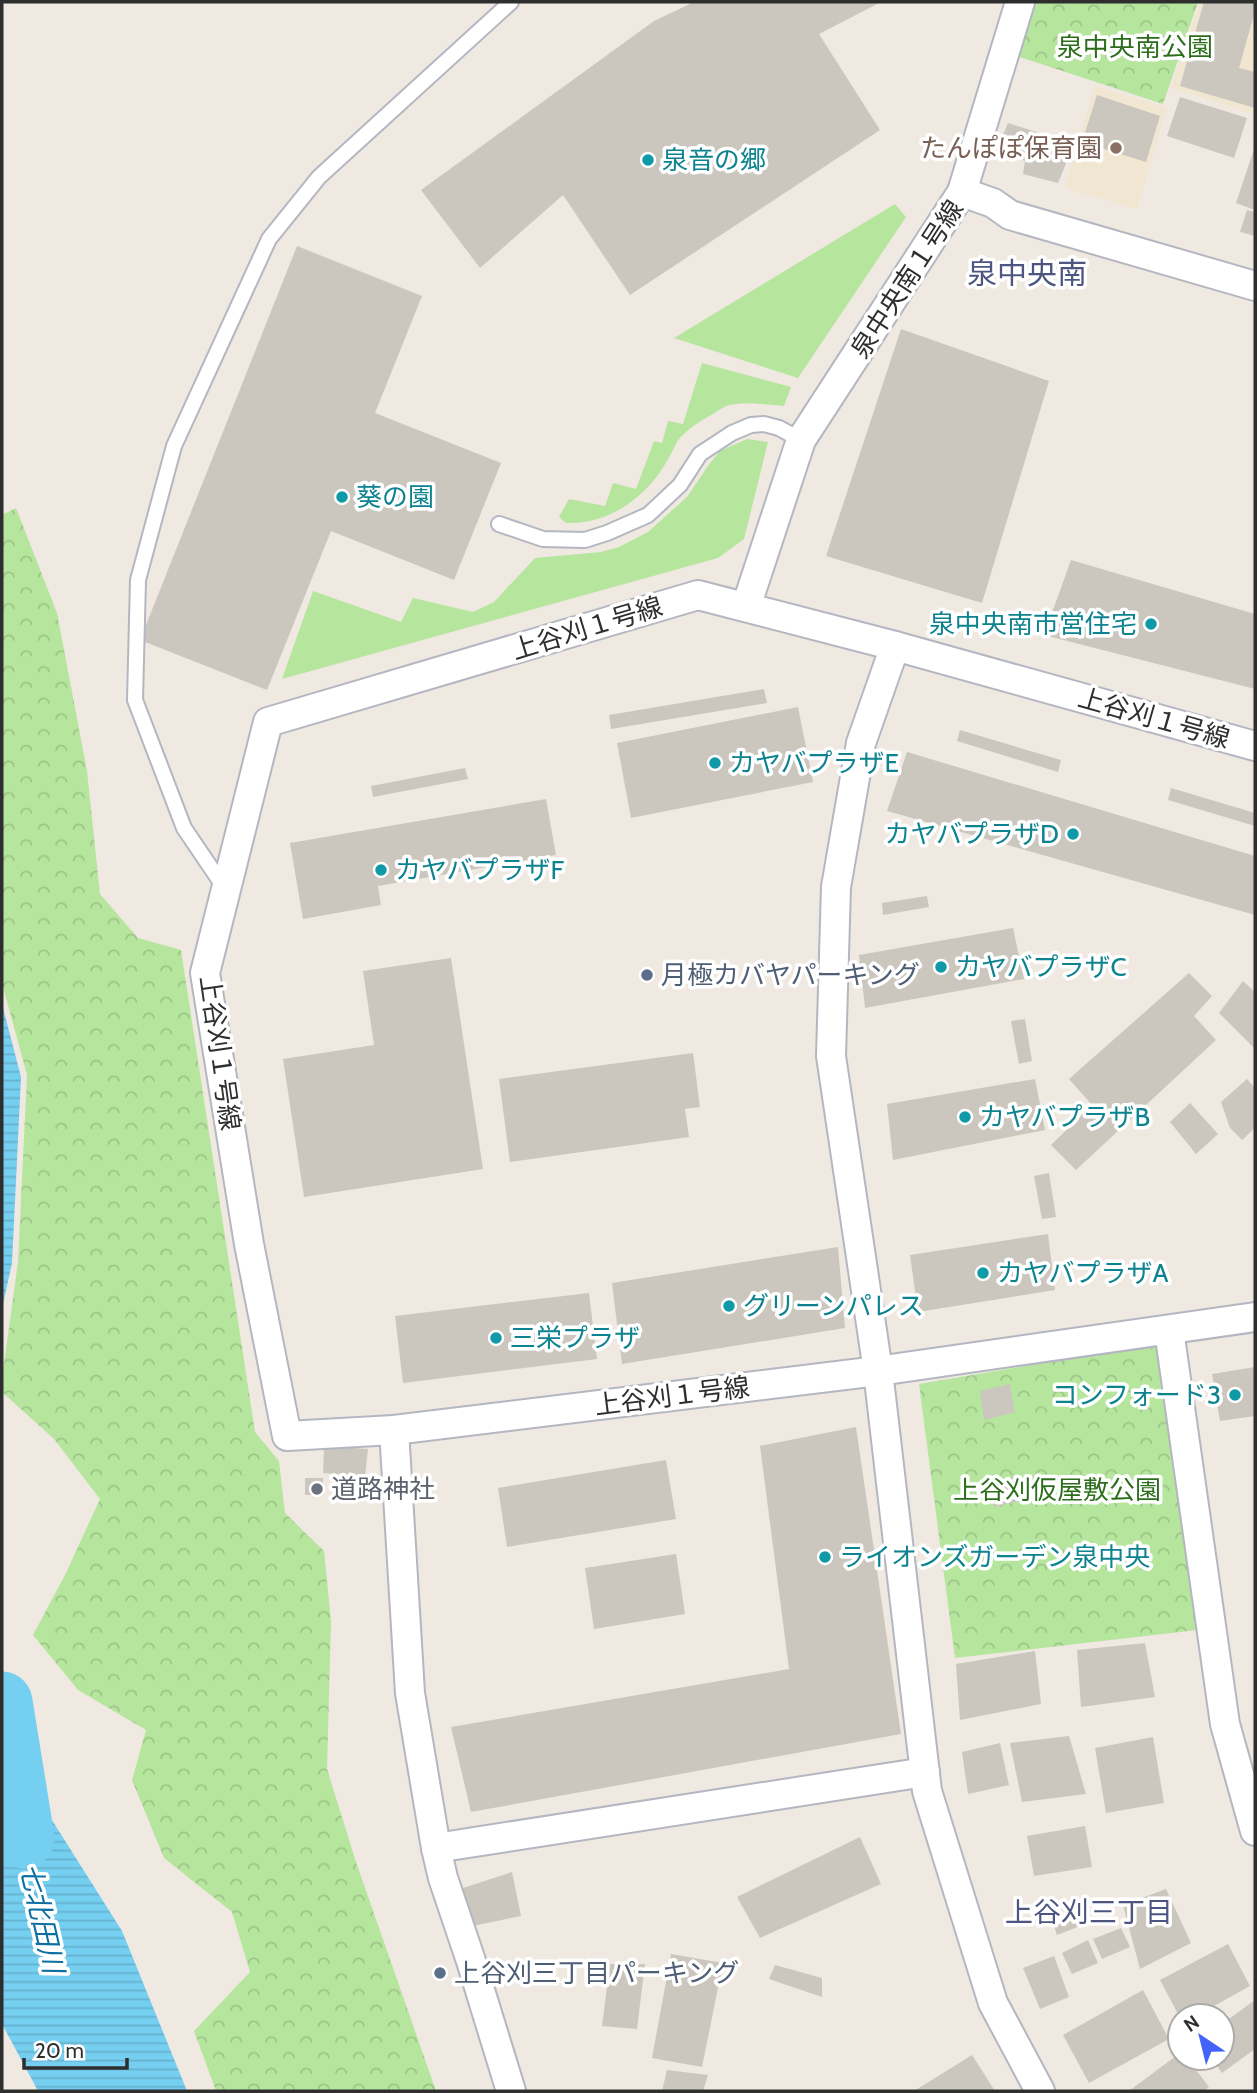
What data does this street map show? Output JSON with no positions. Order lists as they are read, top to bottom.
{
  "streets": {
    "street": ["泉中央南１号線", "上谷刈１号線"]
  },
  "crossings": [
    ["泉中央南１号線", "上谷刈１号線"]
  ],
  "districts": ["泉中央南", "上谷刈三丁目"],
  "water": ["七北田川"],
  "parks": ["泉中央南公園", "上谷刈仮屋敷公園"],
  "places": [
    "たんぽぽ保育園",
    "泉音の郷",
    "葵の園",
    "泉中央南市営住宅",
    "カヤバプラザE",
    "カヤバプラザD",
    "カヤバプラザF",
    "カヤバプラザC",
    "月極カバヤパーキング",
    "カヤバプラザB",
    "カヤバプラザA",
    "グリーンパレス",
    "三栄プラザ",
    "コンフォード3",
    "道路神社",
    "ライオンズガーデン泉中央",
    "上谷刈三丁目パーキング"
  ],
  "scale_bar": "20 m",
  "north": "top left"
}
